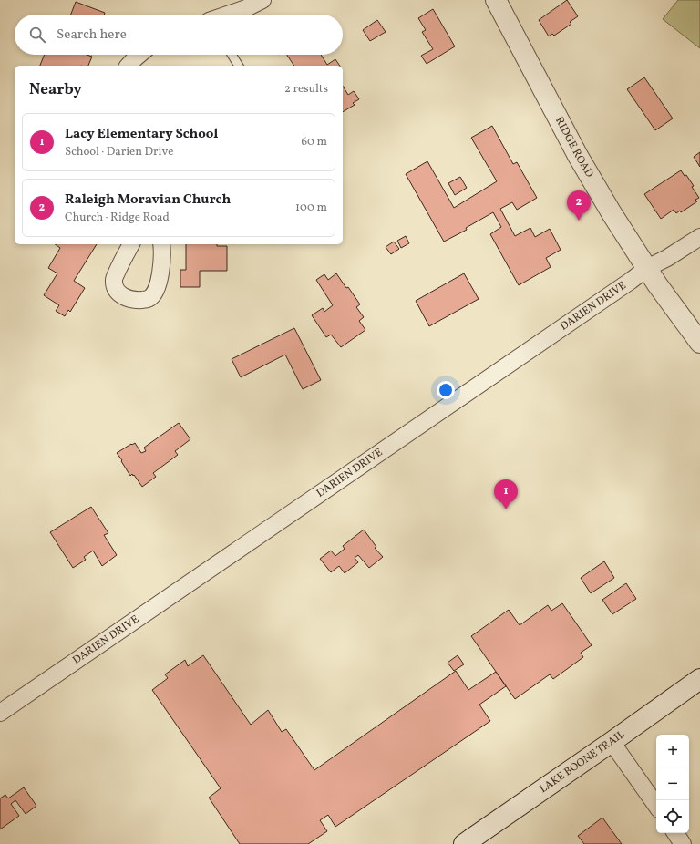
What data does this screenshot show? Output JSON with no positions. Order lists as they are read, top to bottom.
{
  "streets": {
    "street": ["RIDGE ROAD", "DARIEN DRIVE", "LAKE BOONE TRAIL"]
  },
  "crossings": [
    ["RIDGE ROAD", "DARIEN DRIVE"]
  ],
  "page": {
    "search": "Search here",
    "heading": ["Nearby", "2 results"],
    "list": [
      {
        "mark": "1",
        "name": "Lacy Elementary School",
        "note": "School · Darien Drive",
        "value": "60 m"
      },
      {
        "mark": "2",
        "name": "Raleigh Moravian Church",
        "note": "Church · Ridge Road",
        "value": "100 m"
      }
    ],
    "pins": ["2", "1"],
    "map_buttons": ["+", "−"]
  }
}
